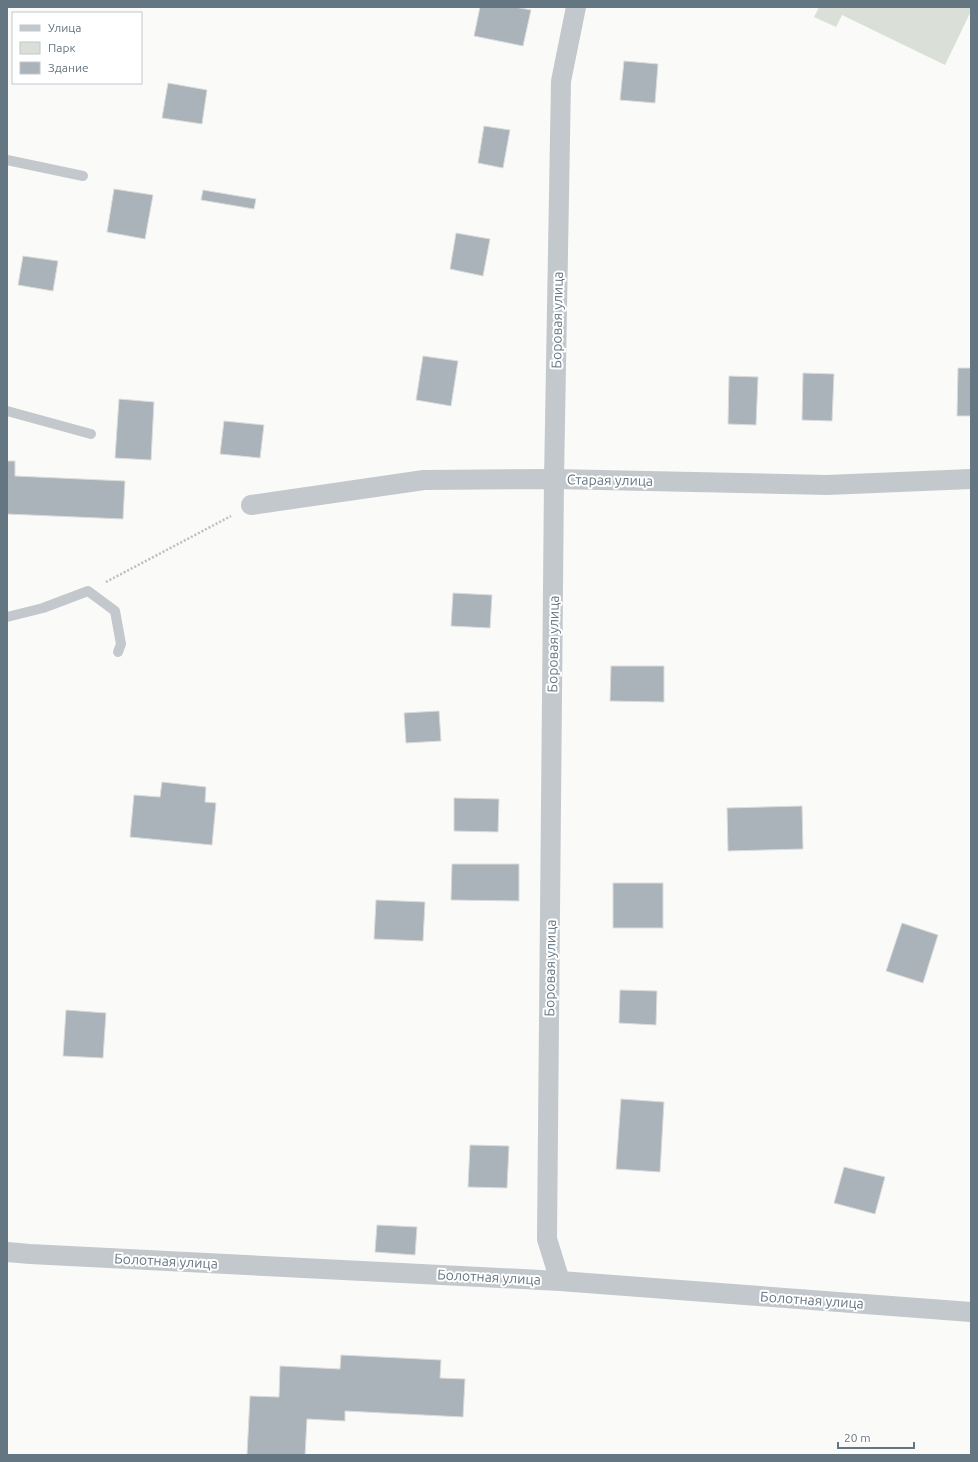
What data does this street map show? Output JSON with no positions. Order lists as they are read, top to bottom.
{
  "streets": {
    "street": ["Боровая улица", "Старая улица", "Болотная улица"]
  },
  "crossings": [
    ["Боровая улица", "Старая улица"],
    ["Боровая улица", "Болотная улица"]
  ],
  "legend": ["Улица", "Парк", "Здание"],
  "scale_bar": "20 m"
}
